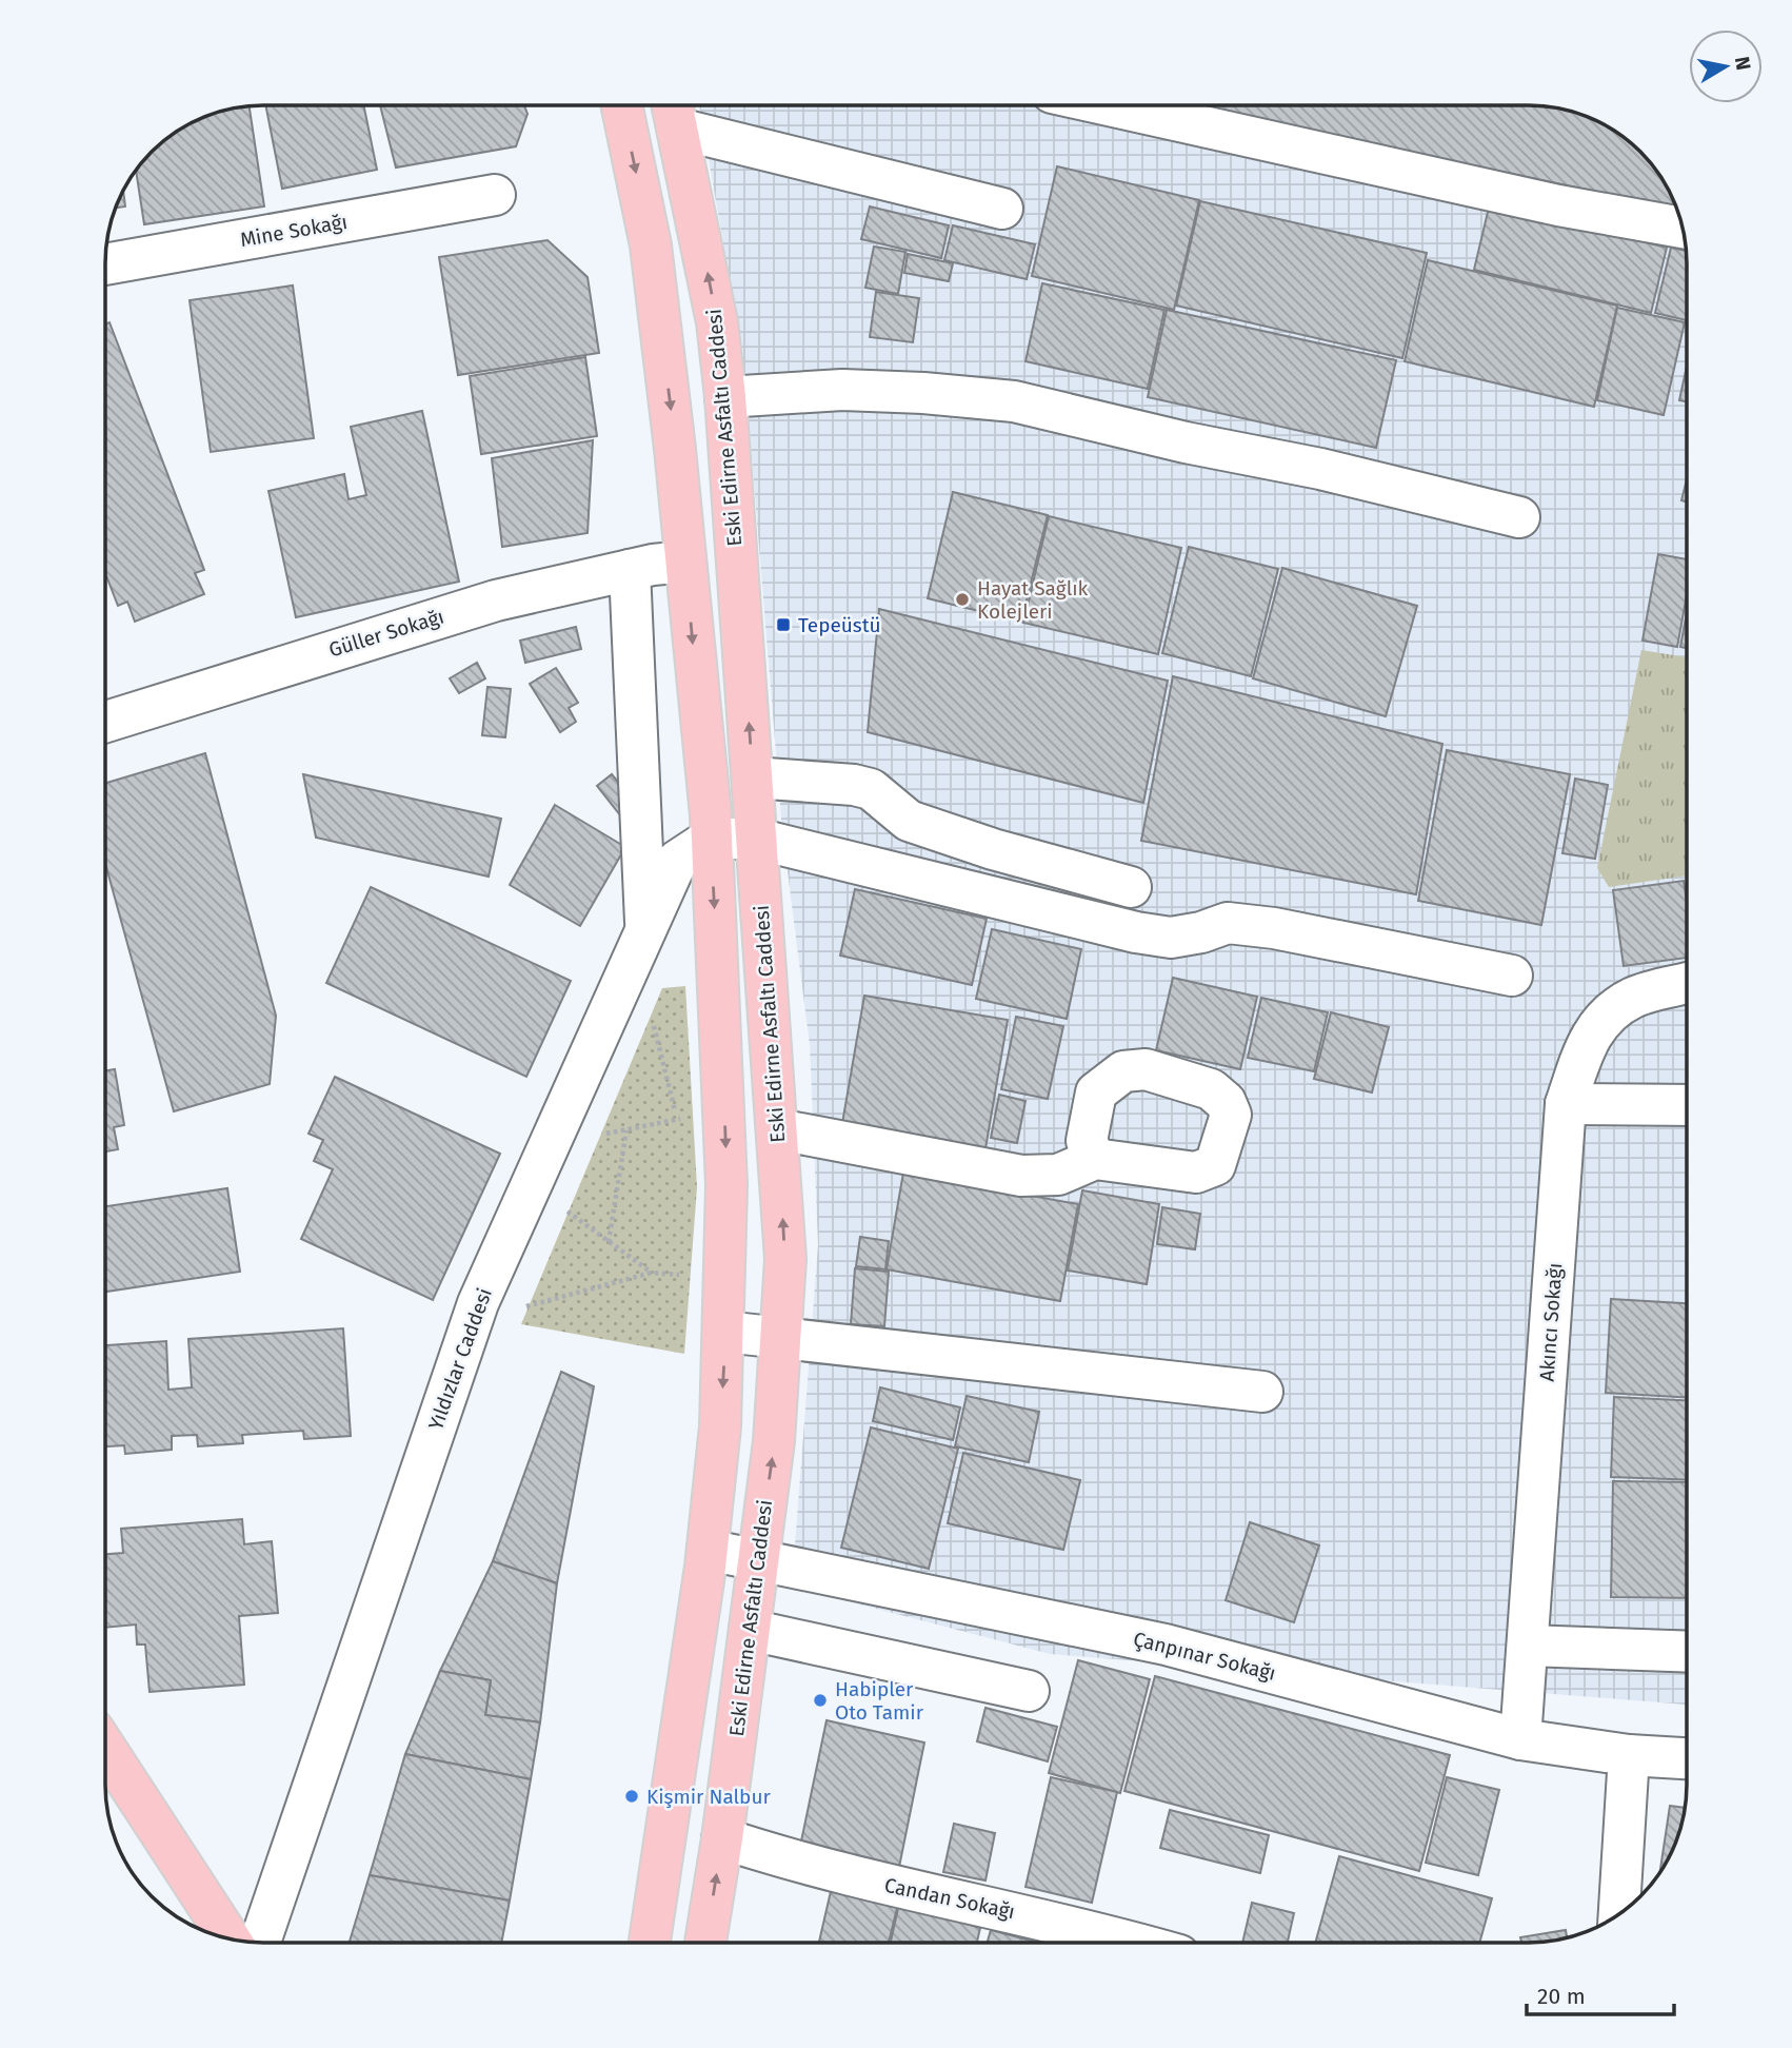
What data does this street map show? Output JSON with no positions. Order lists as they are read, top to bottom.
{
  "streets": {
    "main road": ["Eski Edirne Asfaltı Caddesi"],
    "street": [
      "Mine Sokağı",
      "Güller Sokağı",
      "Akıncı Sokağı",
      "Yıldızlar Caddesi",
      "Çanpınar Sokağı",
      "Candan Sokağı"
    ]
  },
  "crossings": [
    ["Eski Edirne Asfaltı Caddesi", "Çanpınar Sokağı"],
    ["Eski Edirne Asfaltı Caddesi", "Candan Sokağı"],
    ["Akıncı Sokağı", "Çanpınar Sokağı"]
  ],
  "places": {
    "other": ["Hayat Sağlık Kolejleri", "Habipler Oto Tamir", "Kişmir Nalbur"],
    "transit": ["Tepeüstü"]
  },
  "scale_bar": "20 m",
  "north": "right"
}
